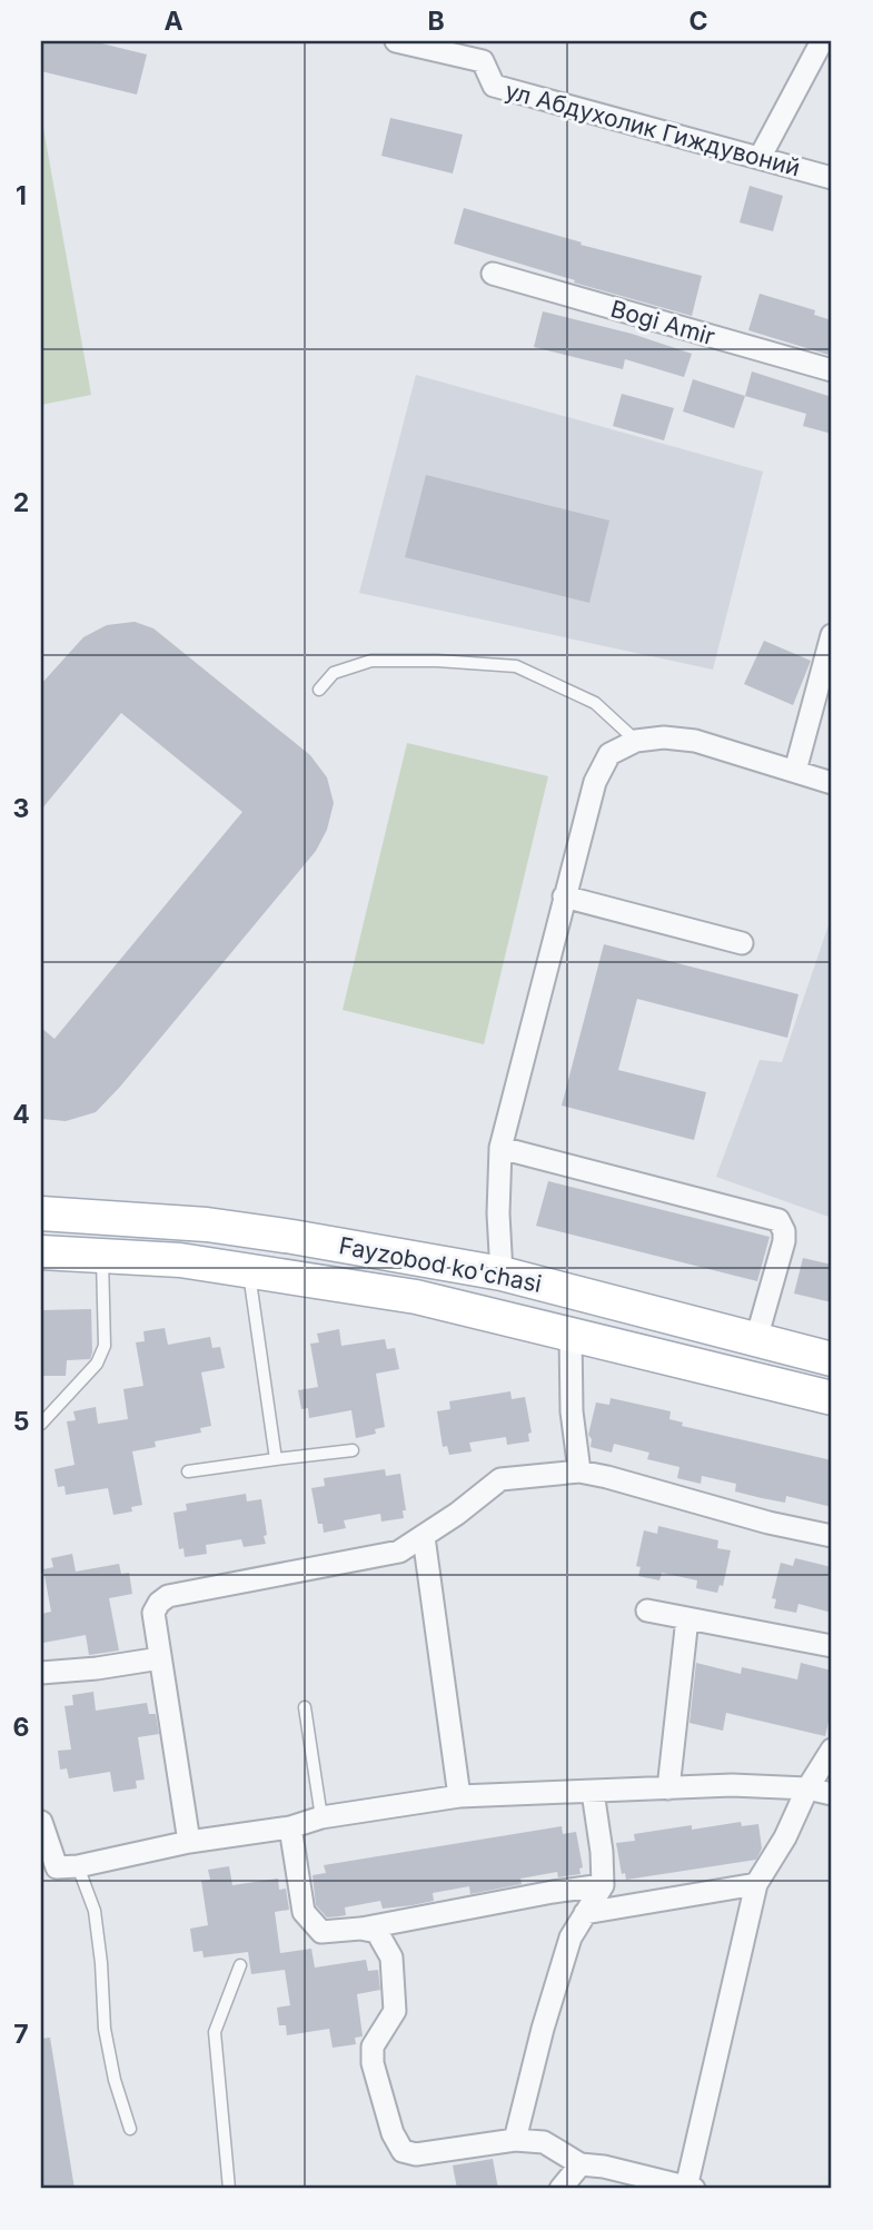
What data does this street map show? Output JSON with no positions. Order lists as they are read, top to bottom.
{
  "streets": {
    "main road": ["Fayzobod ko'chasi"],
    "street": ["ул Абдухолик Гиждувоний"]
  },
  "grid": {
    "columns": ["A", "B", "C"],
    "rows": [
      "1",
      "2",
      "3",
      "4",
      "5",
      "6",
      "7"
    ]
  }
}
